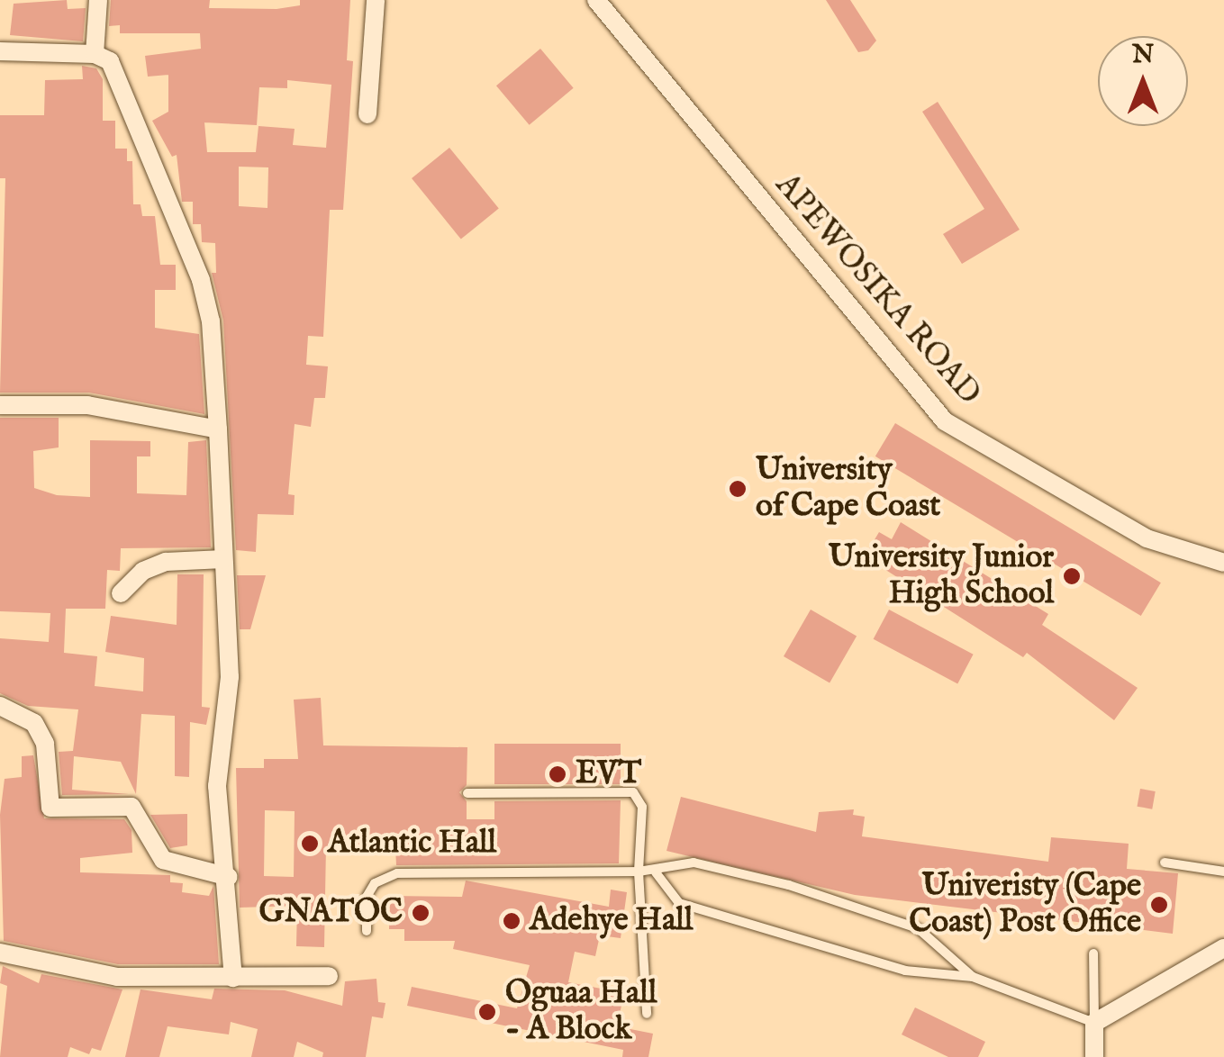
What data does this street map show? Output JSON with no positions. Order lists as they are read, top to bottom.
{
  "streets": {
    "street": ["APEWOSIKA ROAD"]
  },
  "places": [
    "University of Cape Coast",
    "University Junior High School",
    "EVT",
    "Atlantic Hall",
    "Univeristy (Cape Coast) Post Office",
    "GNATOC",
    "Adehye Hall",
    "Oguaa Hall - A Block"
  ],
  "north": "top"
}
